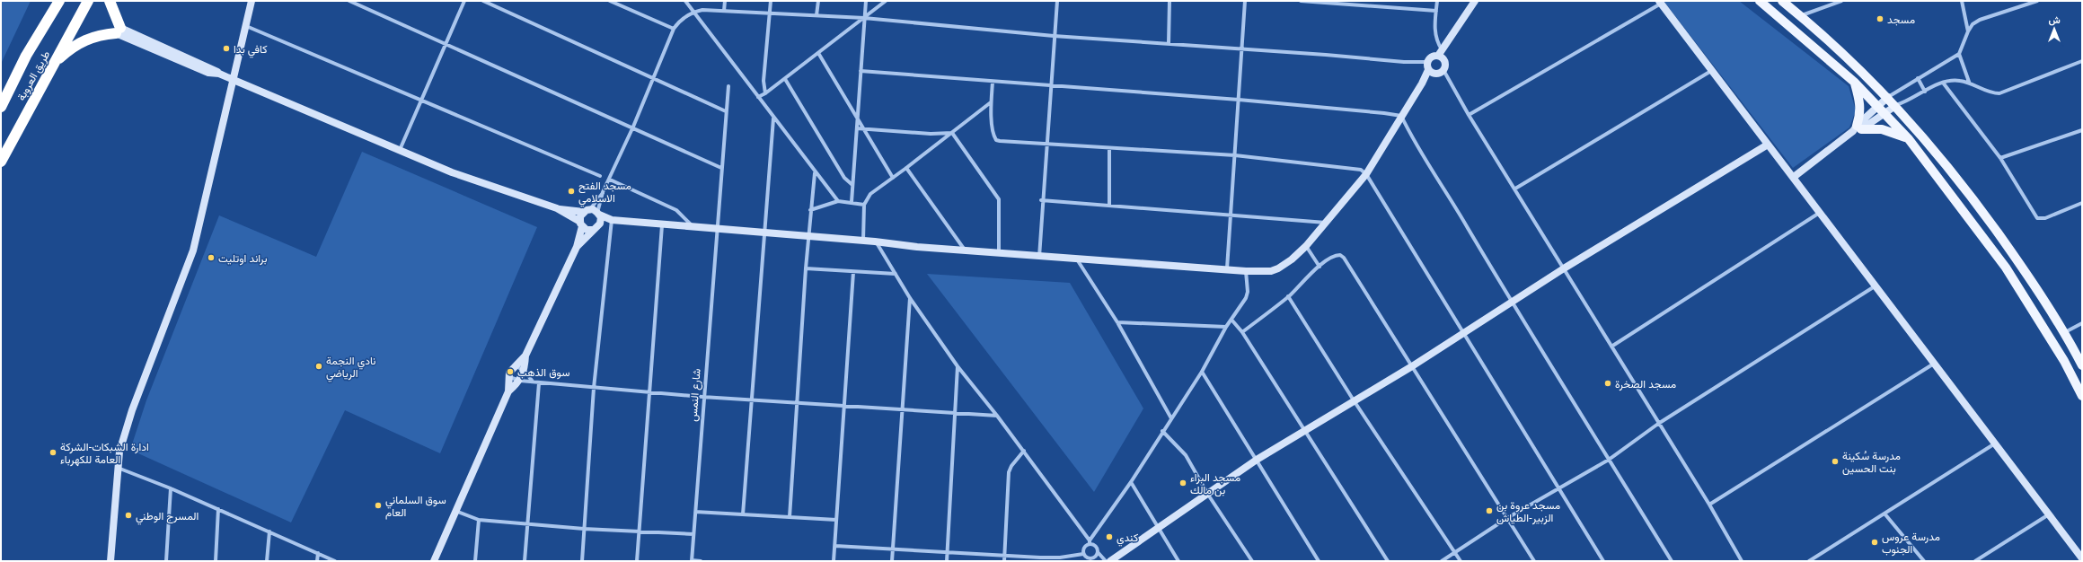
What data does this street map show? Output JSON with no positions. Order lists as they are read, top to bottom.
{
  "streets": {
    "highway": ["طريق العروبة"],
    "street": ["شارع النمس"]
  },
  "places": [
    "مسجد",
    "كافي بدا",
    "مسجد الفتح الاسلامي",
    "براند اوتليت",
    "نادي النجمة الرياضي",
    "سوق الذهب",
    "مسجد الصخرة",
    "ادارة الشبكات-الشركة العامة للكهرباء",
    "مدرسة سُكينة بنت الحسين",
    "مسجد البراء بن مالك",
    "سوق السلماني العام",
    "مسجد عروة بن الزبير-الطياش",
    "المسرح الوطني",
    "كندي",
    "مدرسة عروس الجنوب"
  ],
  "north": "top"
}
